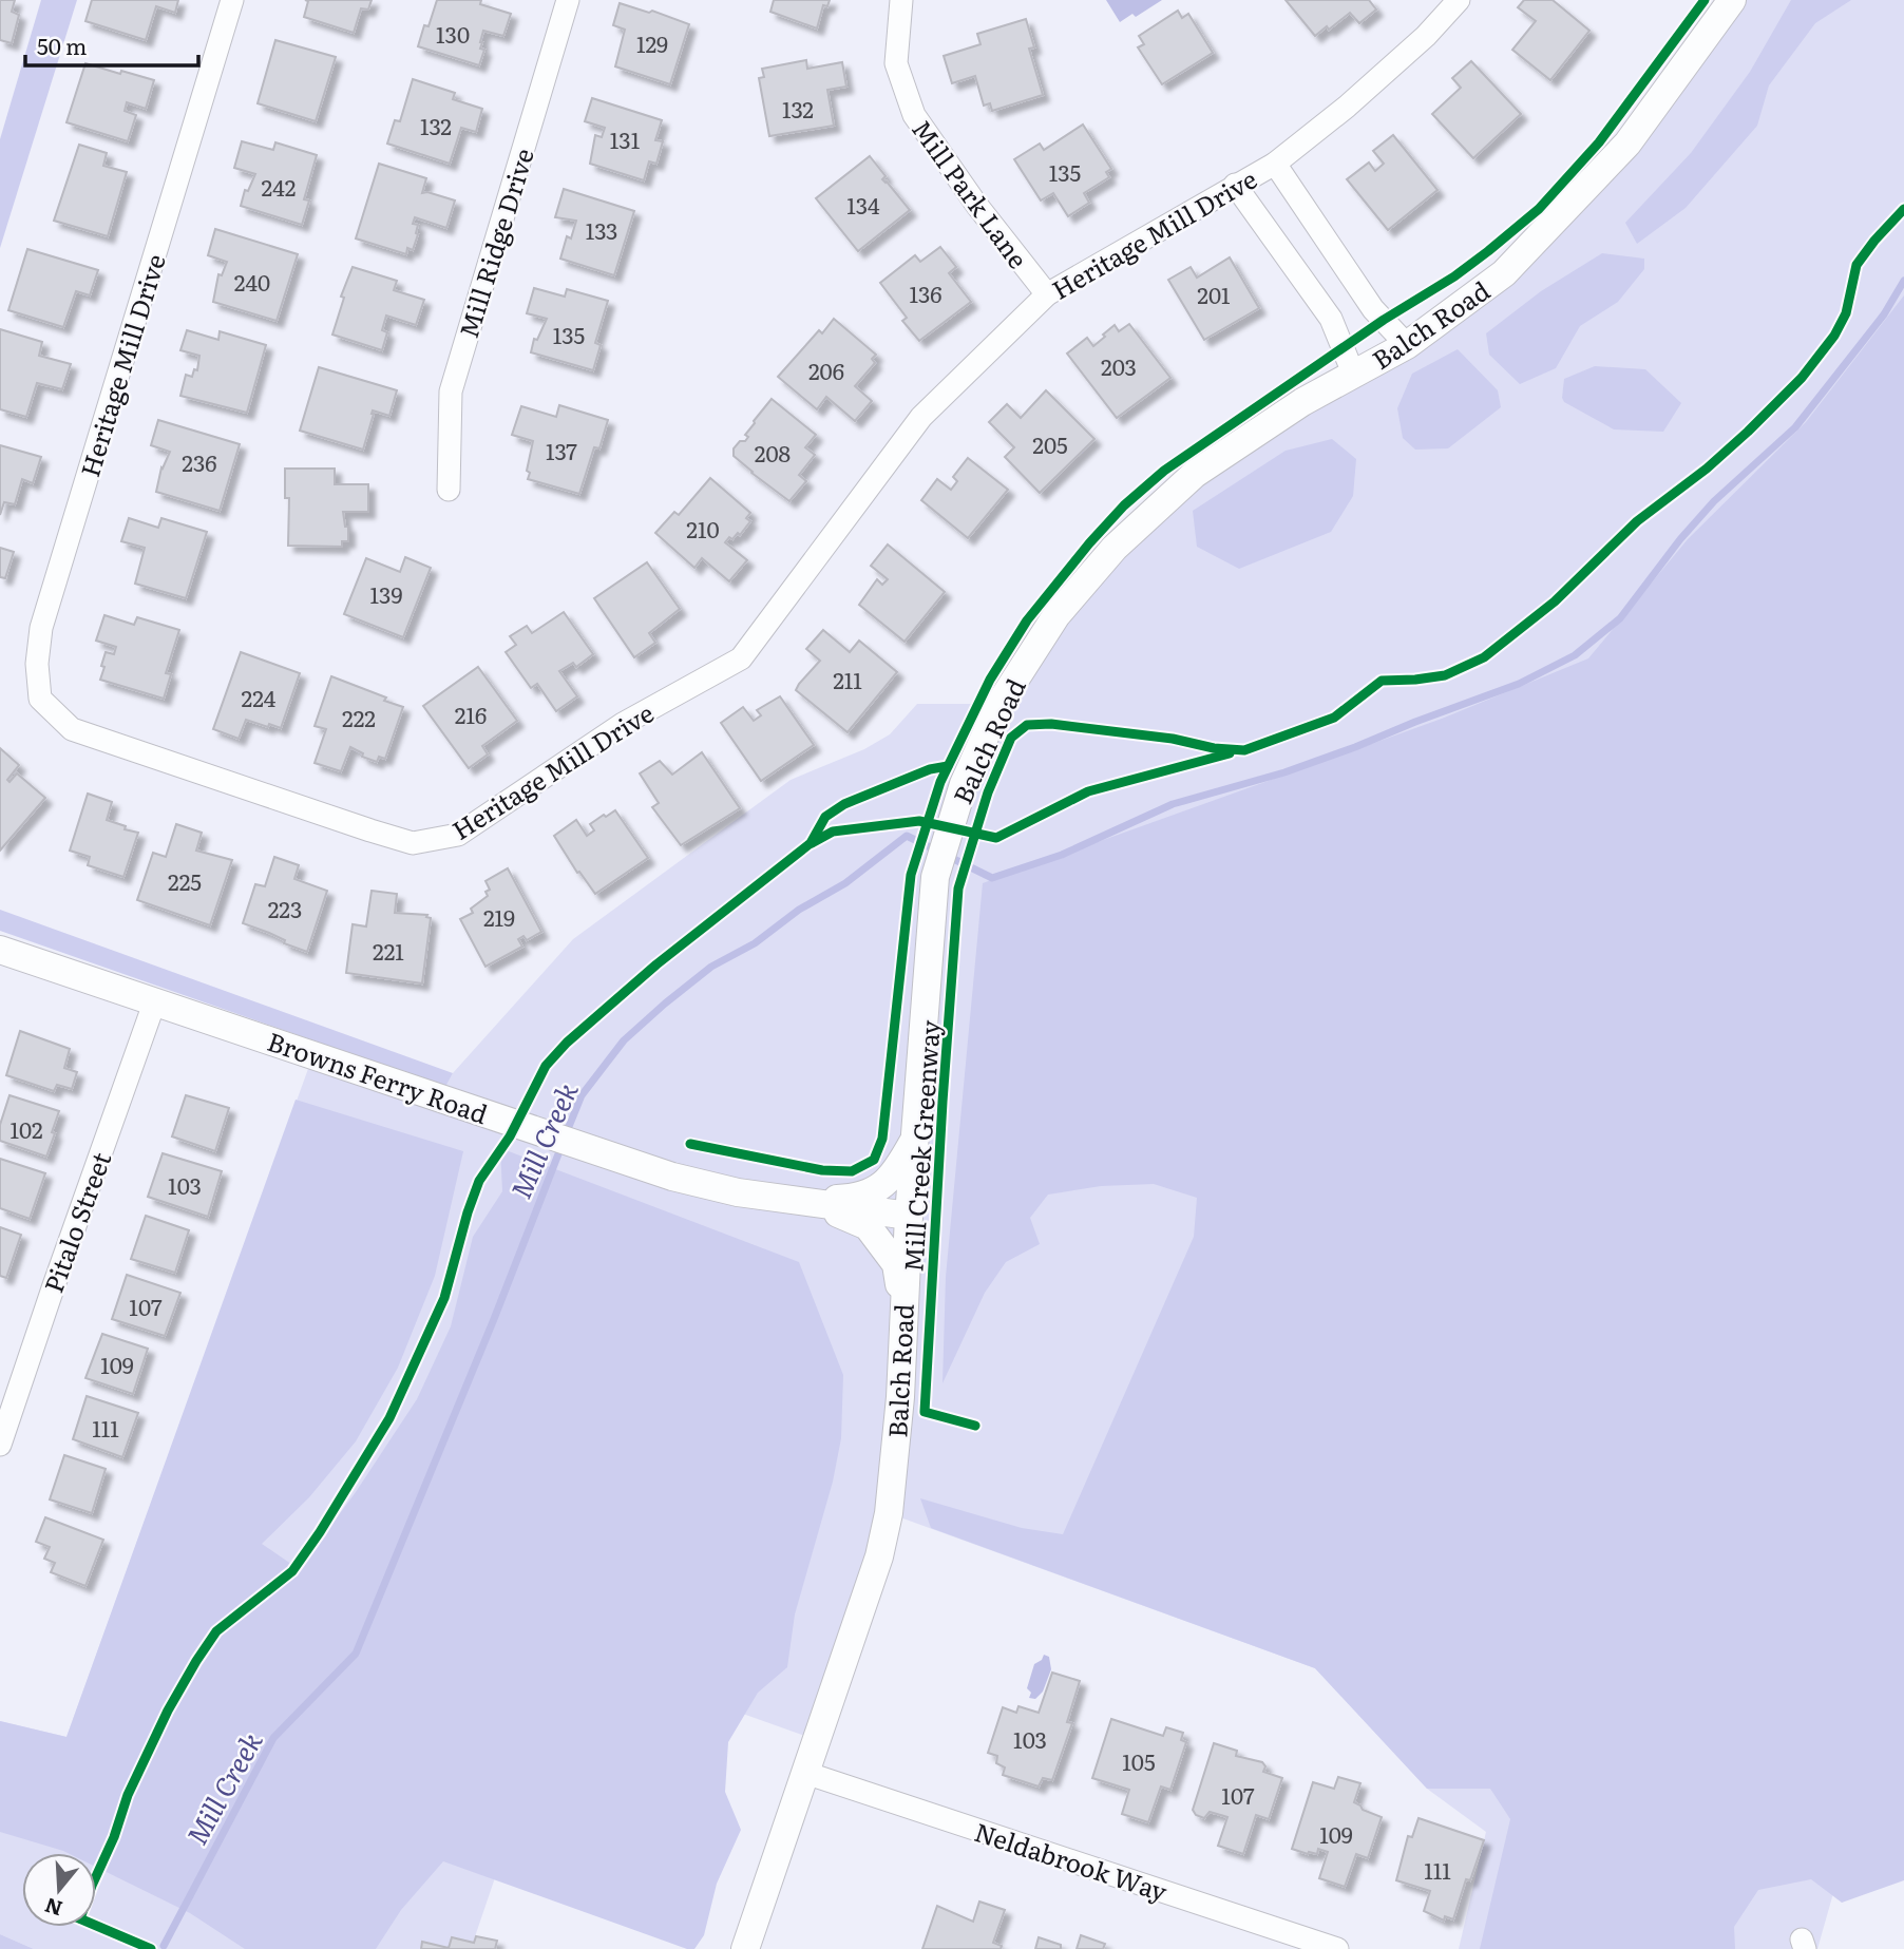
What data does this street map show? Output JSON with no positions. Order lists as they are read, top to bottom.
{
  "streets": {
    "street": [
      "Mill Park Lane",
      "Heritage Mill Drive",
      "Mill Ridge Drive",
      "Balch Road",
      "Browns Ferry Road",
      "Pitalo Street",
      "Neldabrook Way"
    ],
    "cycle path": ["Mill Creek Greenway"]
  },
  "crossings": [
    ["Mill Park Lane", "Heritage Mill Drive"],
    ["Balch Road", "Browns Ferry Road"],
    ["Balch Road", "Neldabrook Way"],
    ["Browns Ferry Road", "Pitalo Street"]
  ],
  "water": ["Mill Creek"],
  "house_numbers": [
    "130",
    "129",
    "132",
    "132",
    "131",
    "135",
    "242",
    "134",
    "133",
    "240",
    "136",
    "201",
    "135",
    "203",
    "206",
    "205",
    "137",
    "208",
    "236",
    "210",
    "139",
    "211",
    "224",
    "216",
    "222",
    "225",
    "223",
    "219",
    "221",
    "102",
    "103",
    "107",
    "109",
    "111",
    "103",
    "105",
    "107",
    "109",
    "111"
  ],
  "scale_bar": "50 m",
  "north": "bottom"
}
